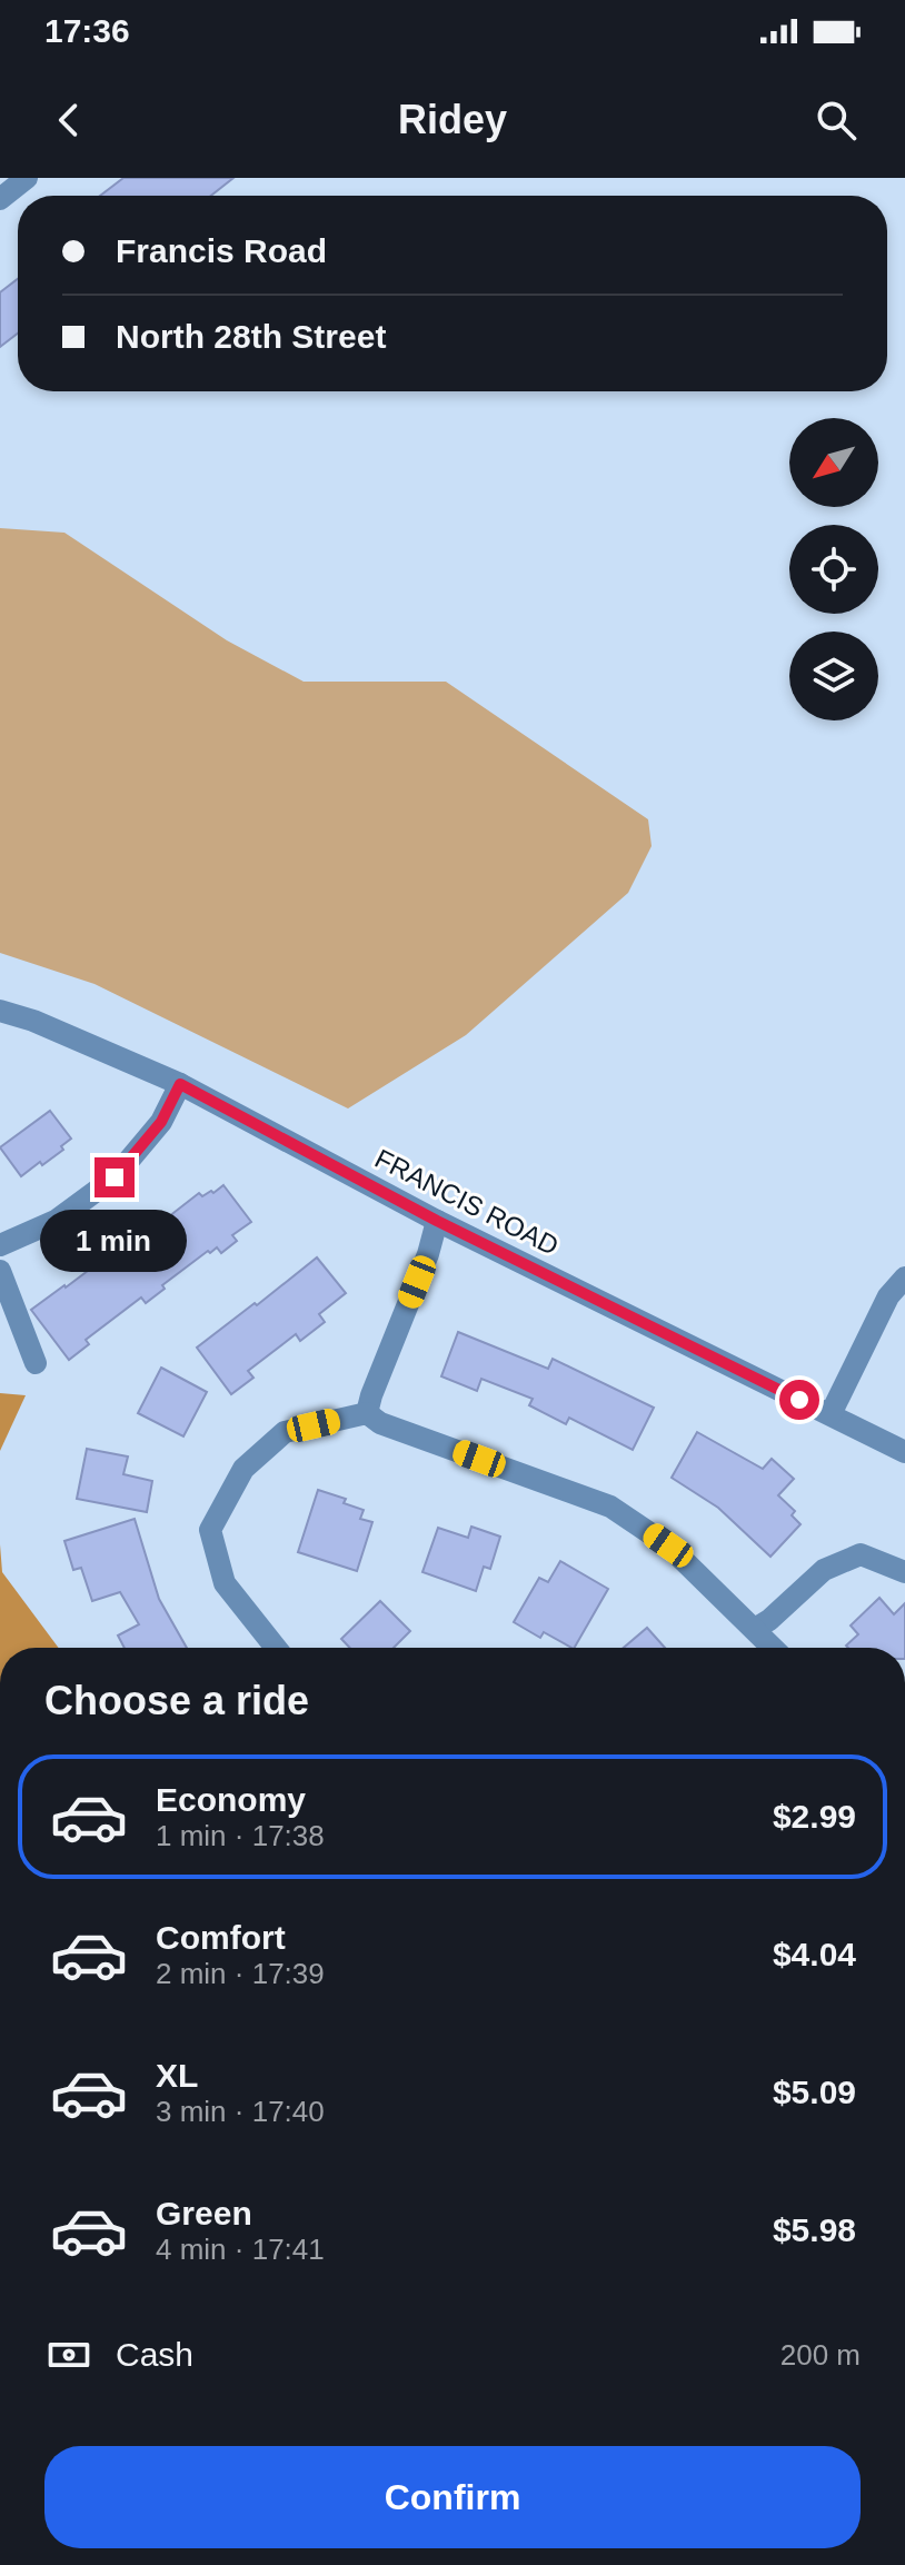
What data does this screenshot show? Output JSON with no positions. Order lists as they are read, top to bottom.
{
  "streets": {
    "street": ["FRANCIS ROAD"]
  },
  "north": "bottom left",
  "page": {
    "status": "17:36",
    "header": "Ridey",
    "banner": ["Francis Road", "North 28th Street"],
    "bubble": "1 min",
    "heading": "Choose a ride",
    "list": [
      {
        "name": "Economy",
        "note": "1 min · 17:38",
        "value": "$2.99"
      },
      {
        "name": "Comfort",
        "note": "2 min · 17:39",
        "value": "$4.04"
      },
      {
        "name": "XL",
        "note": "3 min · 17:40",
        "value": "$5.09"
      },
      {
        "name": "Green",
        "note": "4 min · 17:41",
        "value": "$5.98"
      }
    ],
    "pay": ["Cash", "200 m"],
    "buttons": "Confirm"
  }
}
